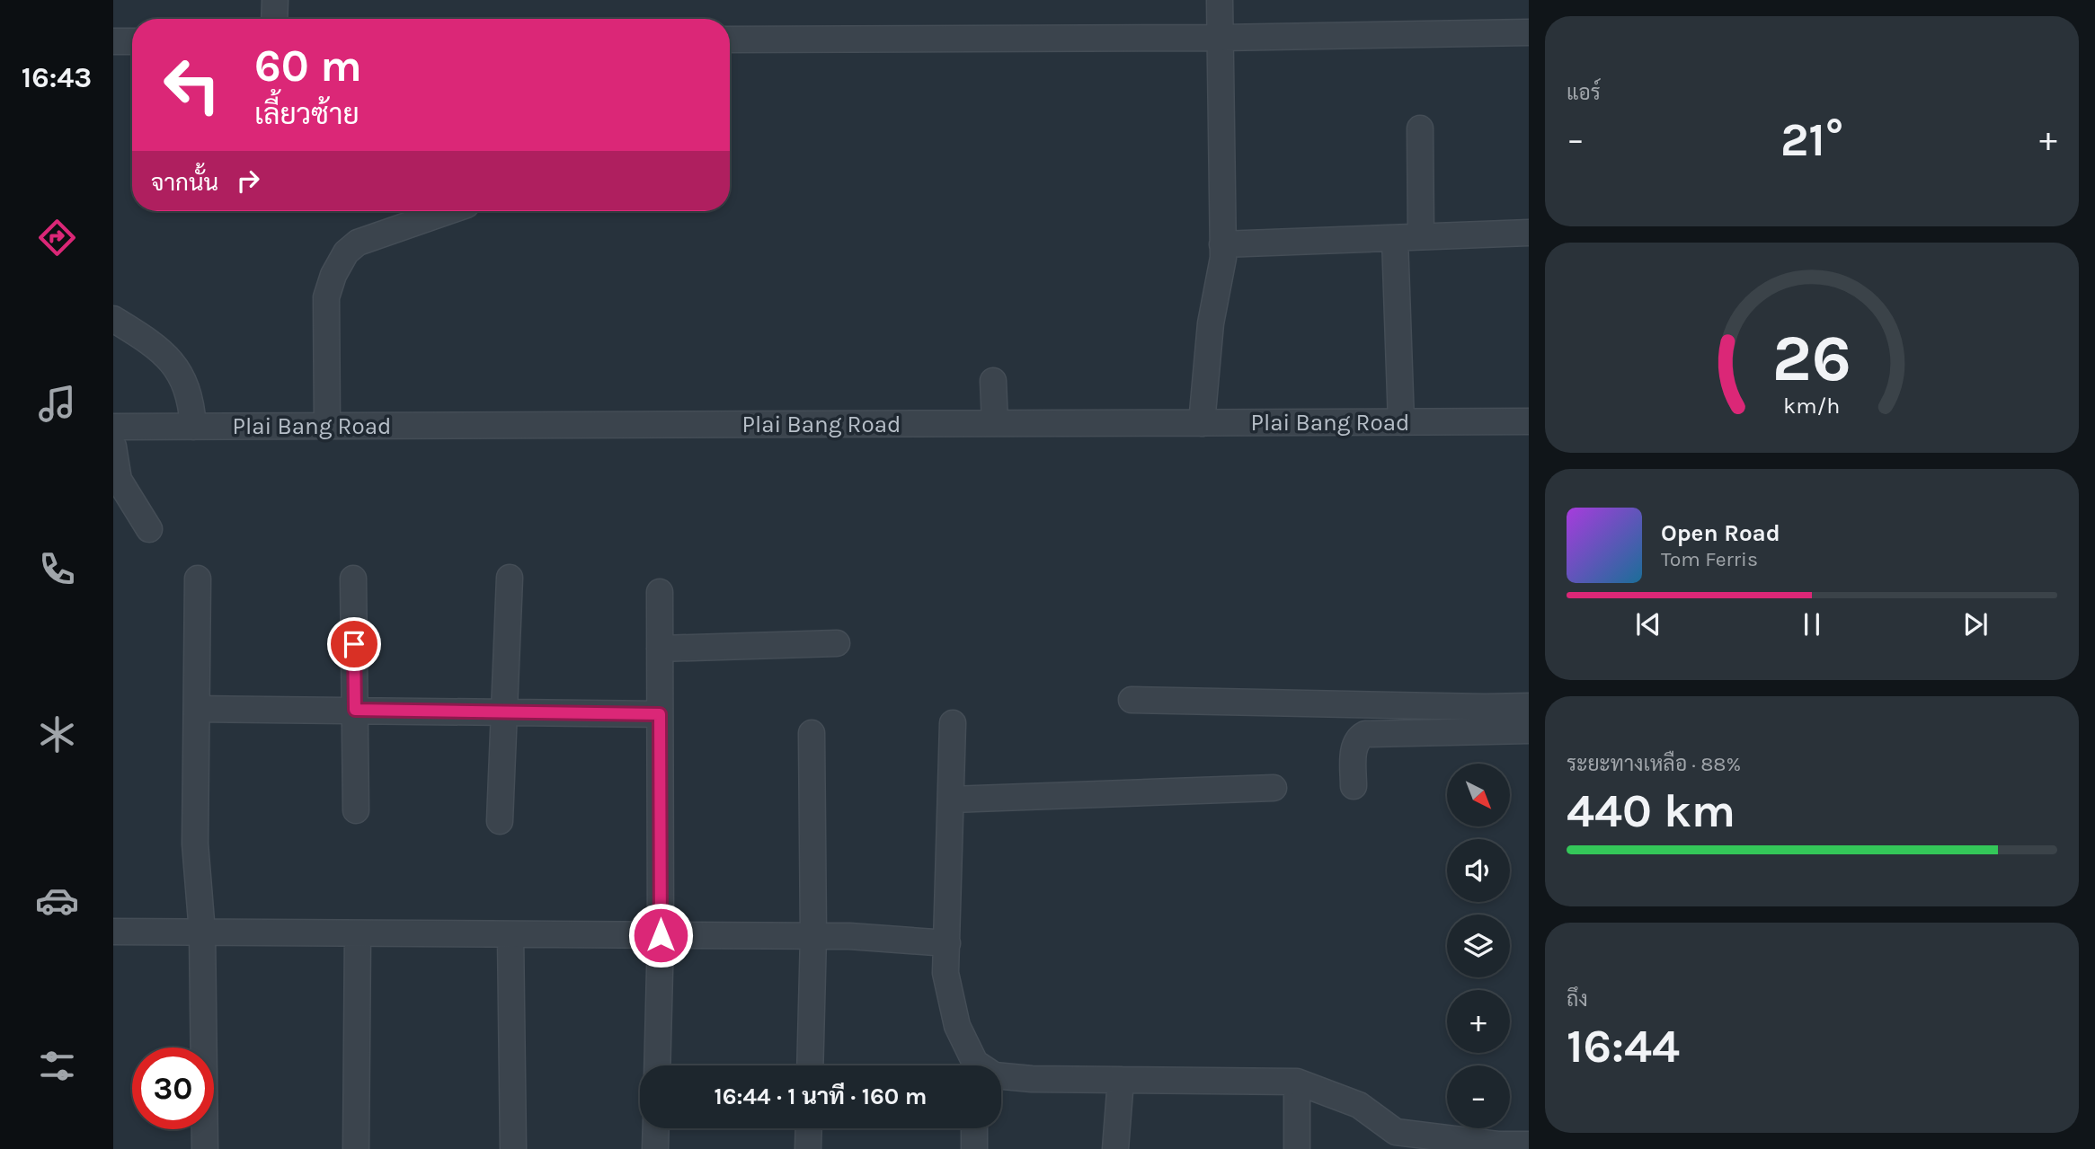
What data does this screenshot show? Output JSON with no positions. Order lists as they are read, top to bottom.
{
  "streets": {
    "street": ["Plai Bang Road"]
  },
  "north": "bottom right",
  "page": {
    "tabs": "16:43",
    "tile": [
      "แอร์",
      ["ระยะทางเหลือ · 88%", "440 km"],
      ["ถึง", "16:44"]
    ],
    "turn": ["60 m", "เลี้ยวซ้าย"],
    "heat": ["−", "21°", "+"],
    "then": "จากนั้น",
    "song": ["Open Road", "Tom Ferris"],
    "map_buttons": ["+", "−"],
    "limit": "30",
    "trip": "16:44 · 1 นาที · 160 m",
    "gauge": ["26", "km/h"]
  }
}
